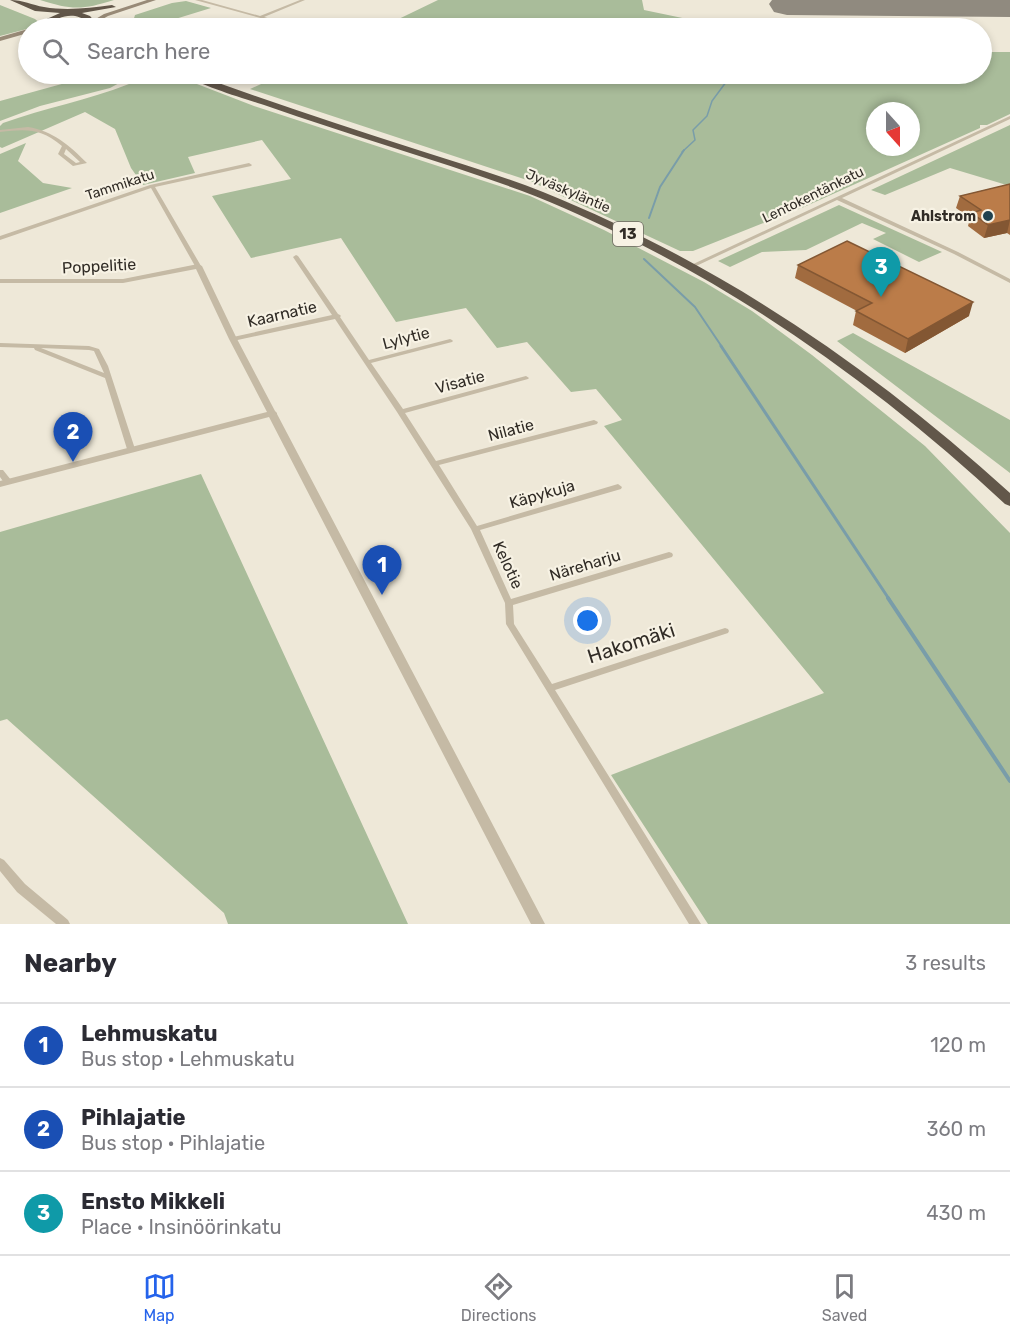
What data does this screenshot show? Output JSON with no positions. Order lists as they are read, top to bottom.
{
  "streets": {
    "highway": ["Jyväskyläntie", "13"],
    "street": [
      "Tammikatu",
      "Lentokentänkatu",
      "Poppelitie",
      "Kaarnatie",
      "Lylytie",
      "Visatie",
      "Nilatie",
      "Käpykuja",
      "Kelotie",
      "Näreharju",
      "Hakomäki"
    ]
  },
  "crossings": [
    ["Jyväskyläntie", "Lentokentänkatu"],
    ["Kaarnatie", "Kelotie"],
    ["Lylytie", "Kelotie"],
    ["Visatie", "Kelotie"],
    ["Nilatie", "Kelotie"],
    ["Käpykuja", "Kelotie"],
    ["Kelotie", "Näreharju"],
    ["Kelotie", "Hakomäki"]
  ],
  "places": ["Ahlstrom"],
  "north": "bottom",
  "page": {
    "search": "Search here",
    "pins": ["3", "2", "1"],
    "heading": ["Nearby", "3 results"],
    "list": [
      {
        "mark": "1",
        "name": "Lehmuskatu",
        "note": "Bus stop · Lehmuskatu",
        "value": "120 m"
      },
      {
        "mark": "2",
        "name": "Pihlajatie",
        "note": "Bus stop · Pihlajatie",
        "value": "360 m"
      },
      {
        "mark": "3",
        "name": "Ensto Mikkeli",
        "note": "Place · Insinöörinkatu",
        "value": "430 m"
      }
    ],
    "nav": ["Map", "Directions", "Saved"]
  }
}
